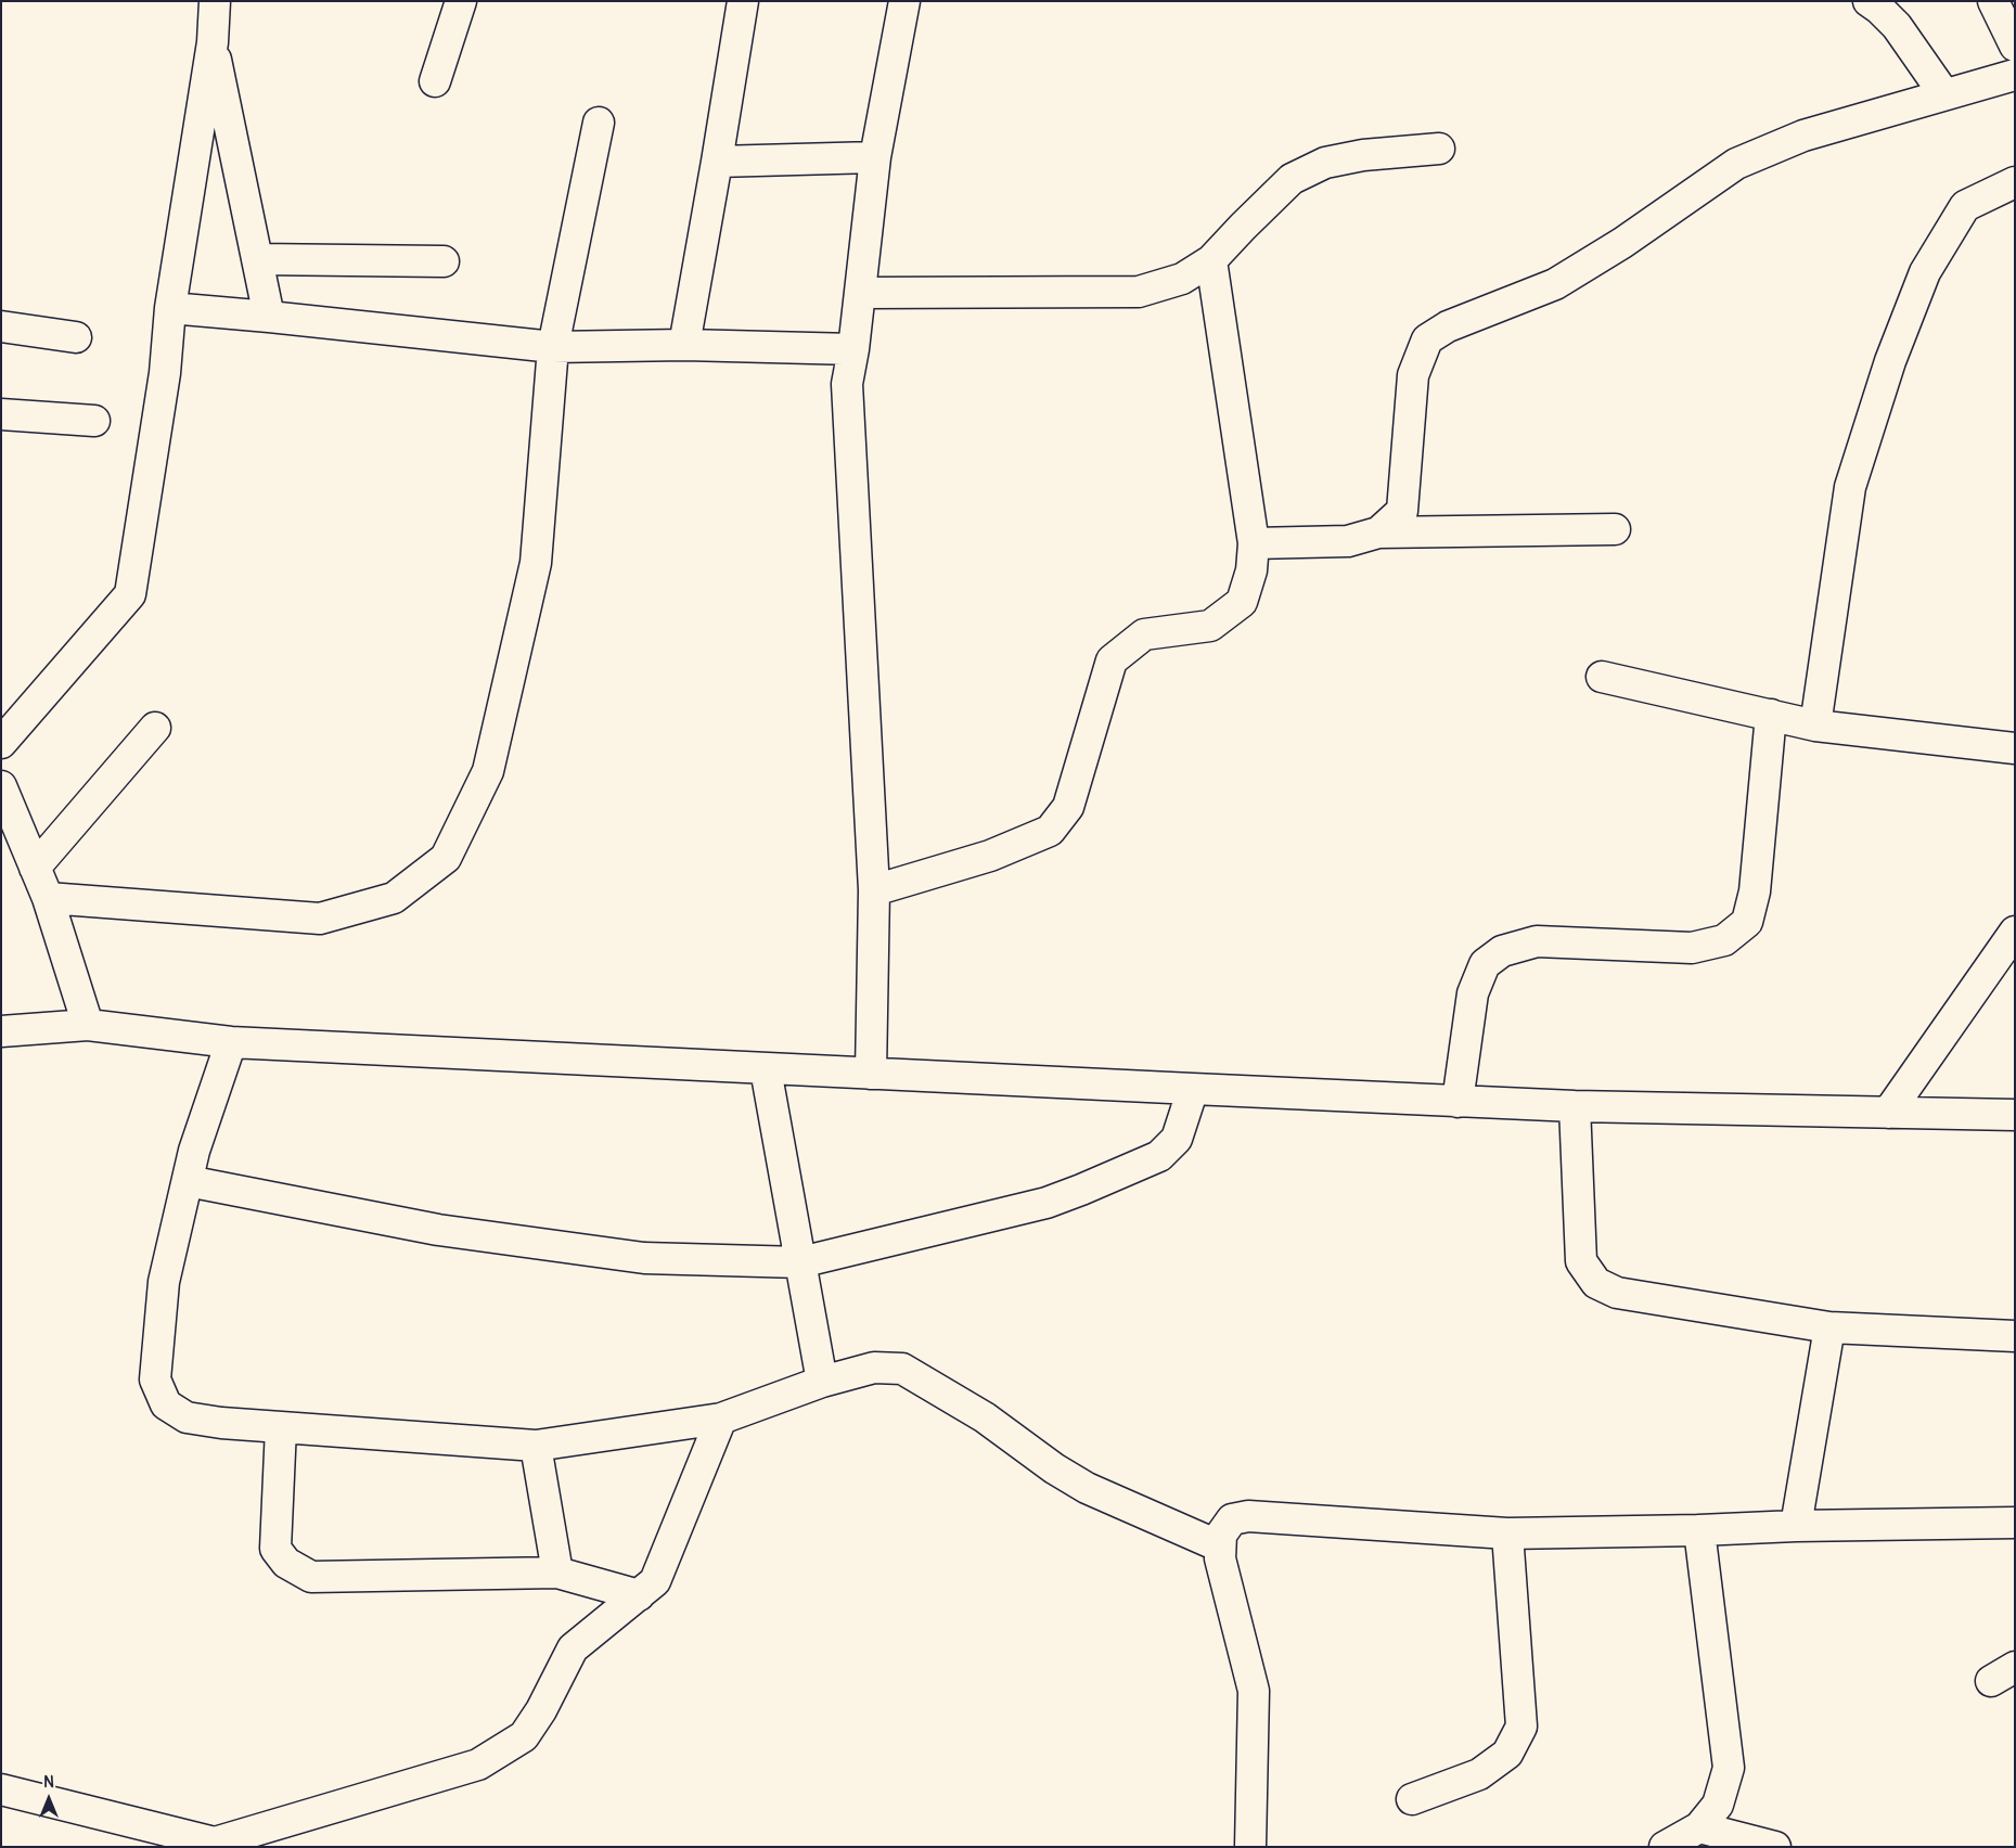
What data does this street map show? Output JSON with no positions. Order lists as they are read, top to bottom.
{
  "north": "top"
}
